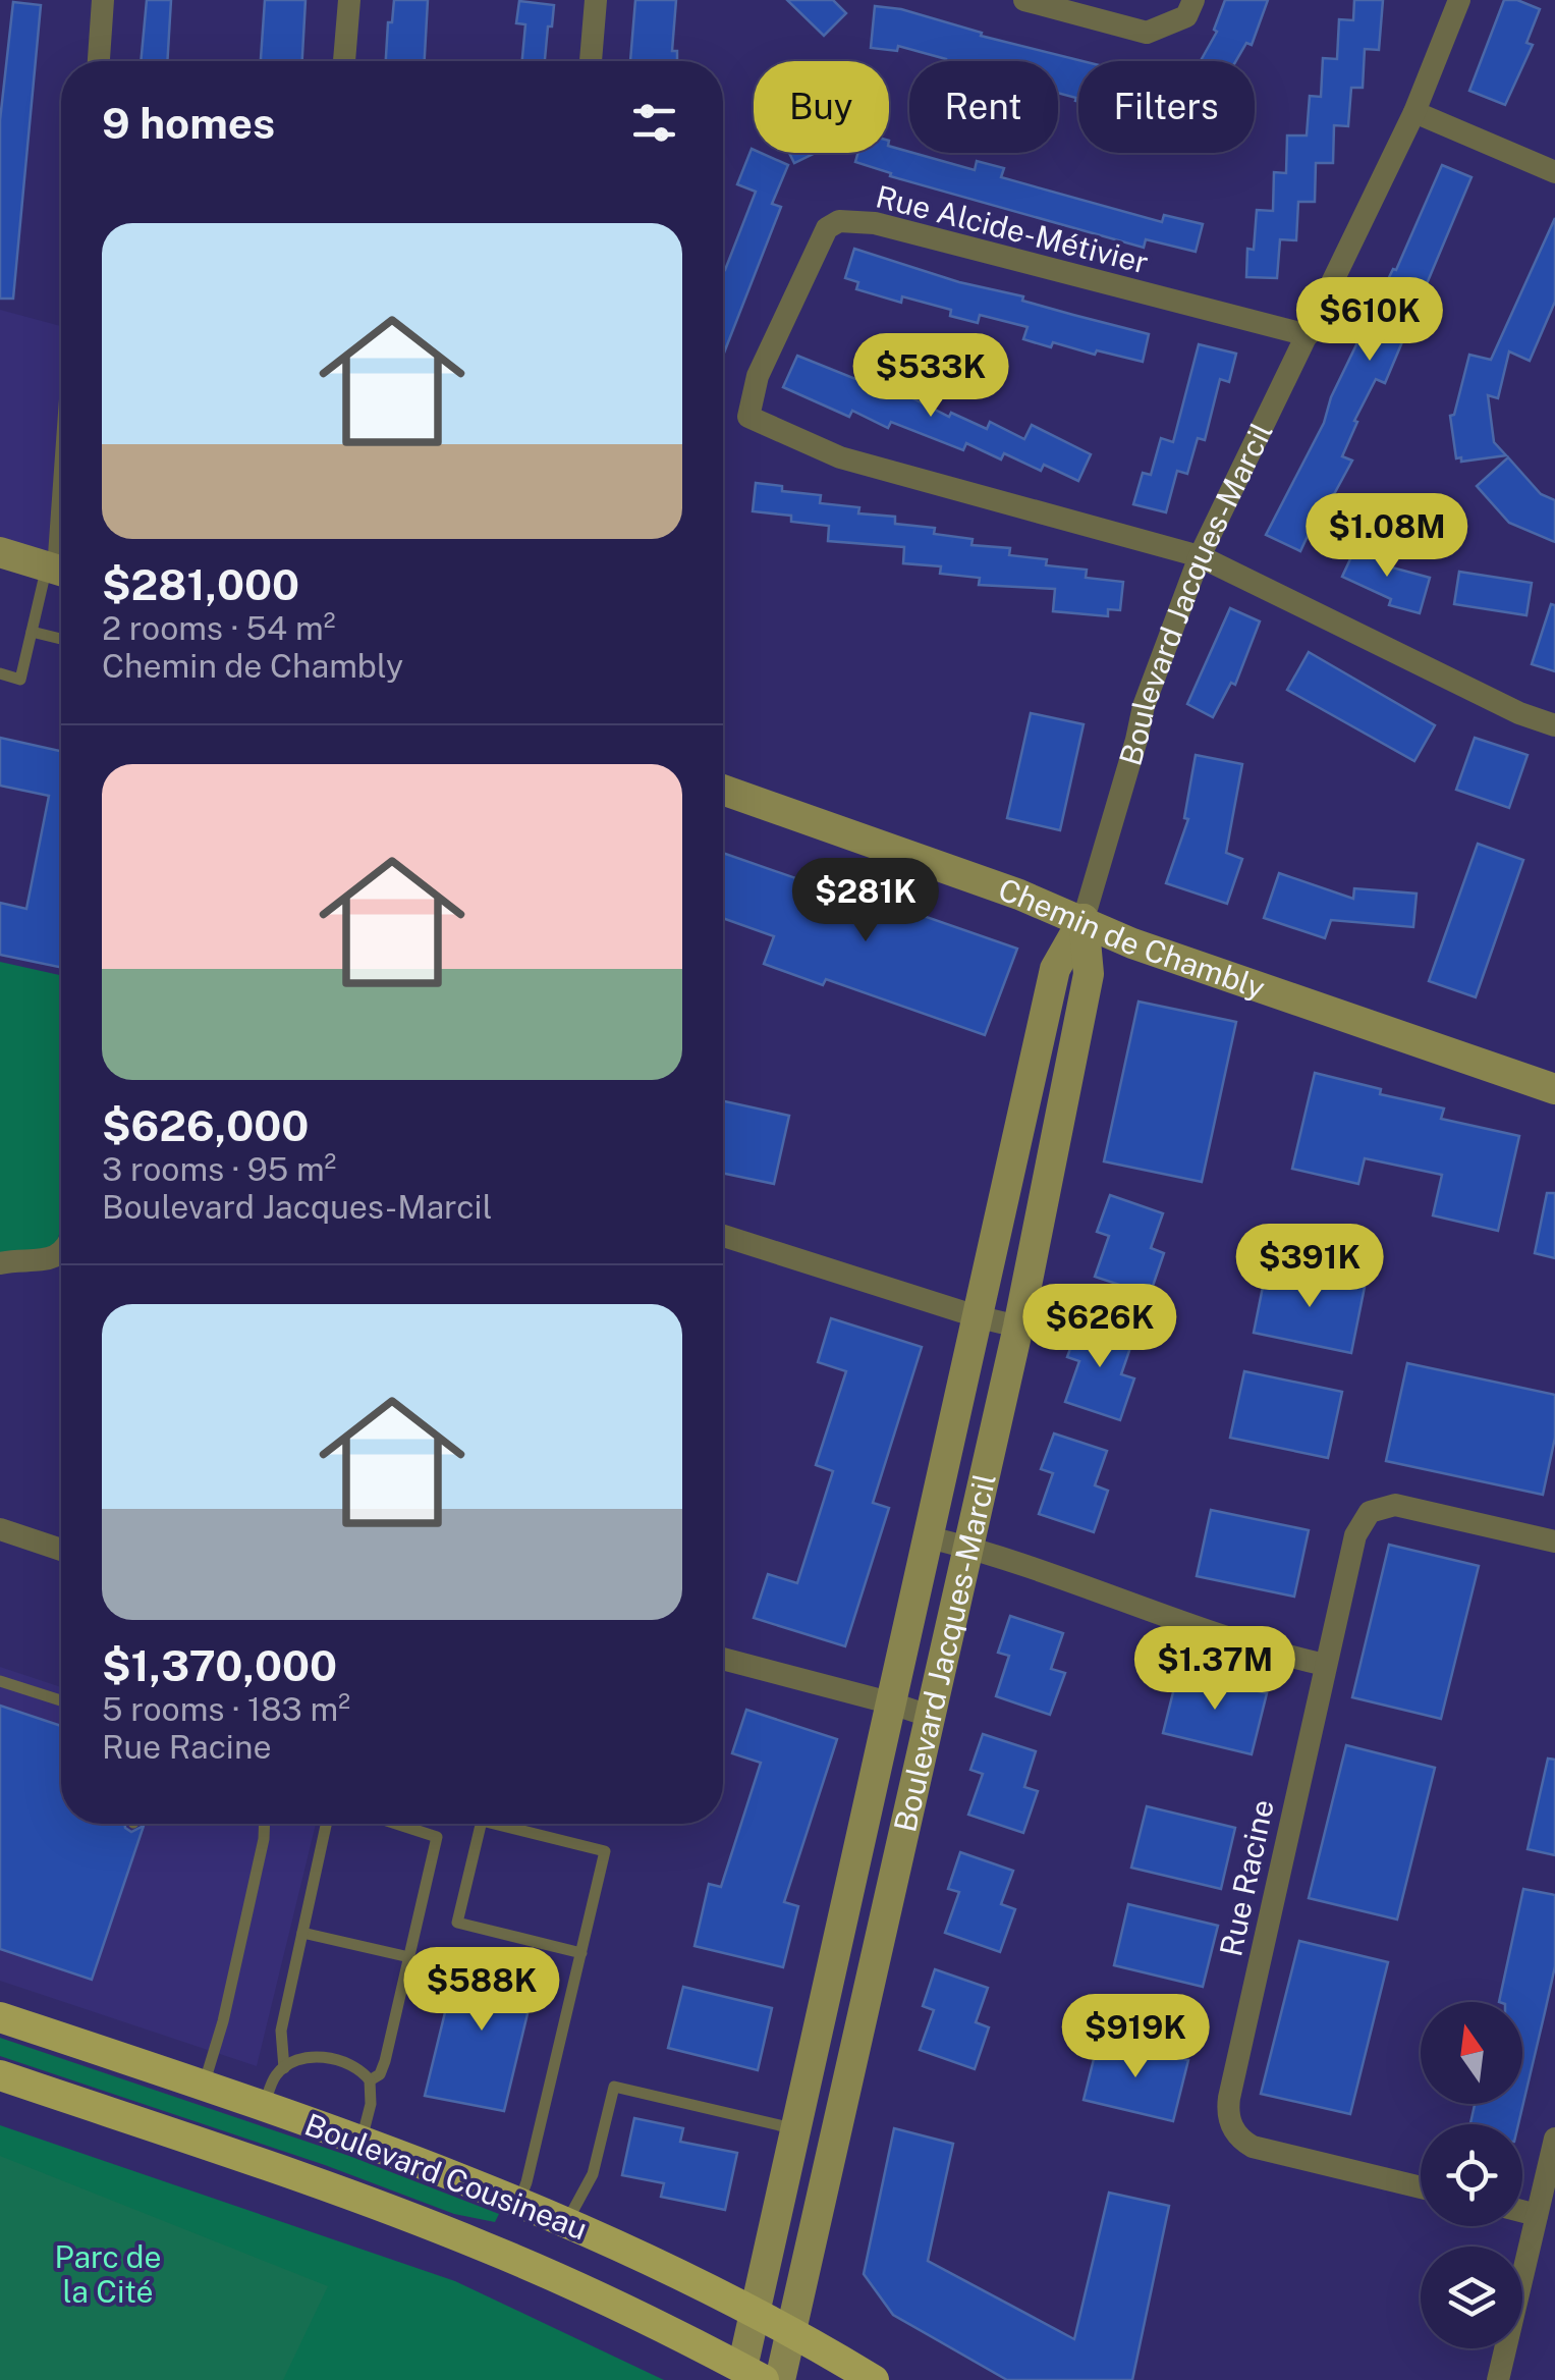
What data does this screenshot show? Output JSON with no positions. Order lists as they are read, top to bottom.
{
  "streets": {
    "main road": ["Boulevard Cousineau"],
    "street": [
      "Rue Alcide-Métivier",
      "Boulevard Jacques-Marcil",
      "Chemin de Chambly",
      "Rue Racine"
    ]
  },
  "crossings": [
    ["Rue Alcide-Métivier", "Boulevard Jacques-Marcil"],
    ["Boulevard Jacques-Marcil", "Chemin de Chambly"],
    ["Boulevard Jacques-Marcil", "Boulevard Cousineau"]
  ],
  "parks": ["Parc de la Cité"],
  "north": "top",
  "page": {
    "chip": ["Buy", "Rent", "Filters"],
    "heading": "9 homes",
    "list": [
      {
        "name": "$281,000",
        "note": "2 rooms · 54 m² · Chemin de Chambly"
      },
      {
        "name": "$626,000",
        "note": "3 rooms · 95 m² · Boulevard Jacques-Marcil"
      },
      {
        "name": "$1,370,000",
        "note": "5 rooms · 183 m² · Rue Racine"
      }
    ],
    "price": [
      "$610K",
      "$533K",
      "$1.08M",
      "$281K",
      "$391K",
      "$626K",
      "$1.37M",
      "$588K",
      "$919K"
    ]
  }
}
